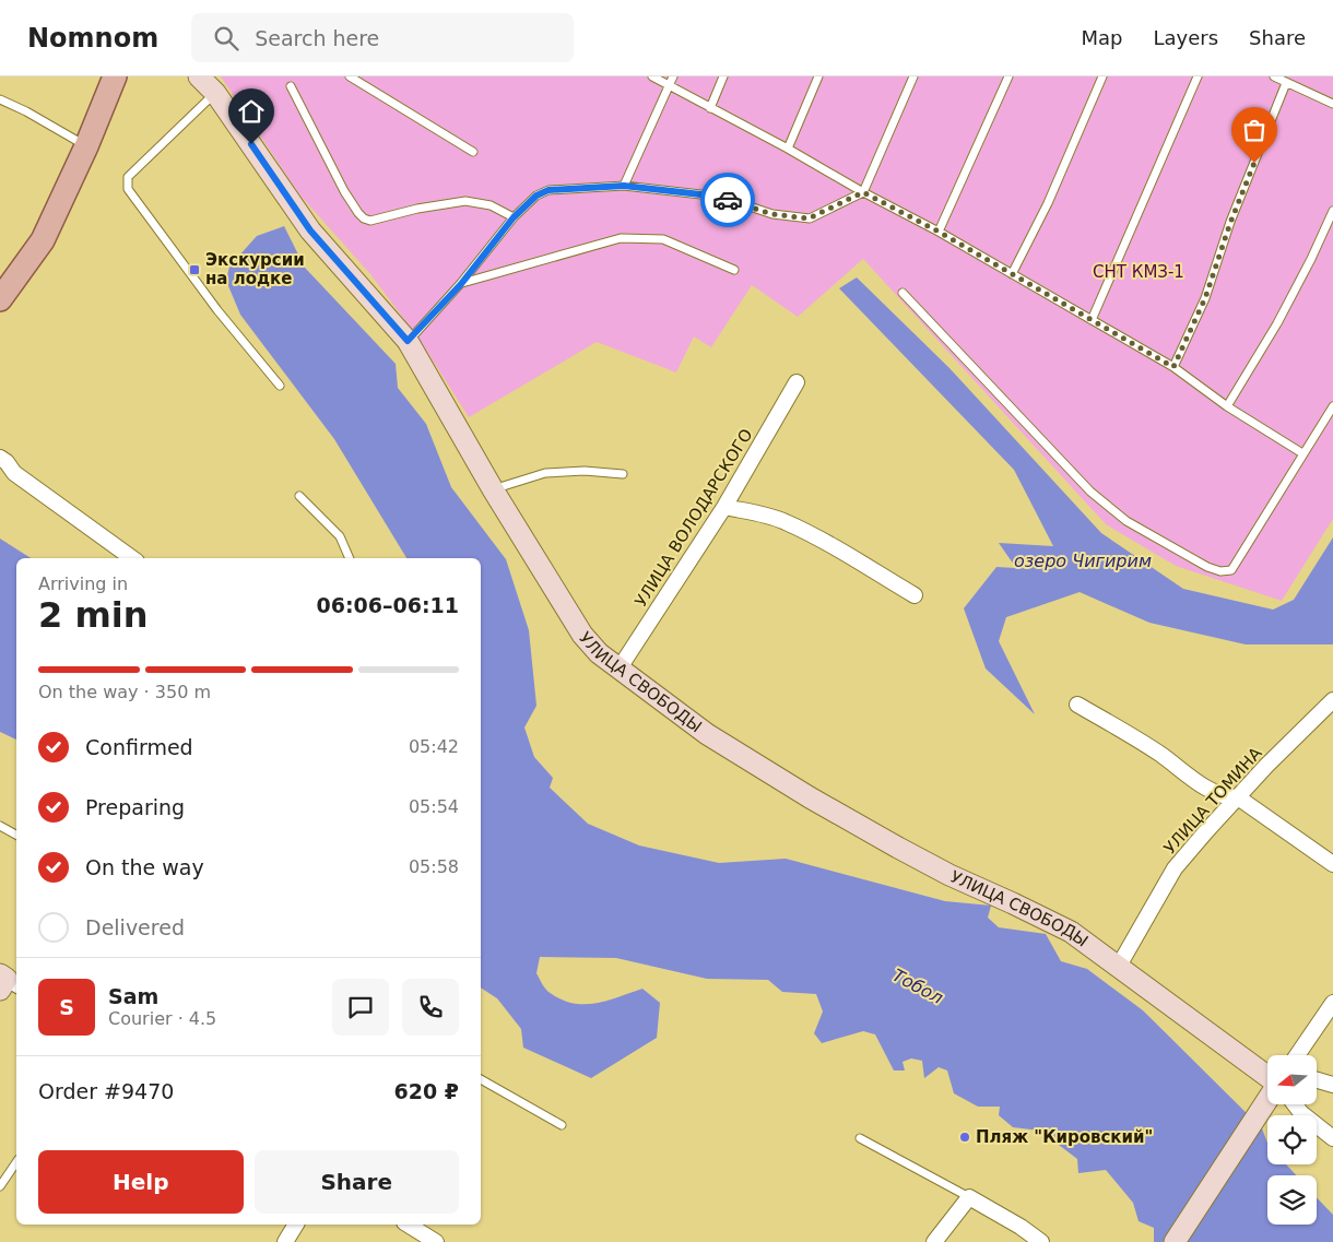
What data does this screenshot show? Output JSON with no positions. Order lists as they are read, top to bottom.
{
  "streets": {
    "street": ["УЛИЦА ВОЛОДАРСКОГО", "УЛИЦА СВОБОДЫ", "УЛИЦА ТОМИНА"]
  },
  "crossings": [
    ["УЛИЦА ВОЛОДАРСКОГО", "УЛИЦА СВОБОДЫ"],
    ["УЛИЦА СВОБОДЫ", "УЛИЦА ТОМИНА"]
  ],
  "water": ["озеро Чигирим", "Тобол"],
  "parks": ["СНТ КМЗ-1"],
  "places": {
    "transit": ["Экскурсии на лодке"],
    "other": ["Пляж \"Кировский\""]
  },
  "north": "left",
  "page": {
    "header": "Nomnom",
    "search": "Search here",
    "nav": ["Map", "Layers", "Share"],
    "heading": ["2 min", "Arriving in", "06:06–06:11"],
    "panel": [
      "Sam",
      "Courier · 4.5",
      "Order #9470",
      "620 ₽"
    ],
    "bar": "On the way · 350 m",
    "list": [
      ["Confirmed", "05:42"],
      ["Preparing", "05:54"],
      ["On the way", "05:58"],
      "Delivered"
    ],
    "round": "S",
    "buttons": ["Help", "Share"]
  }
}
